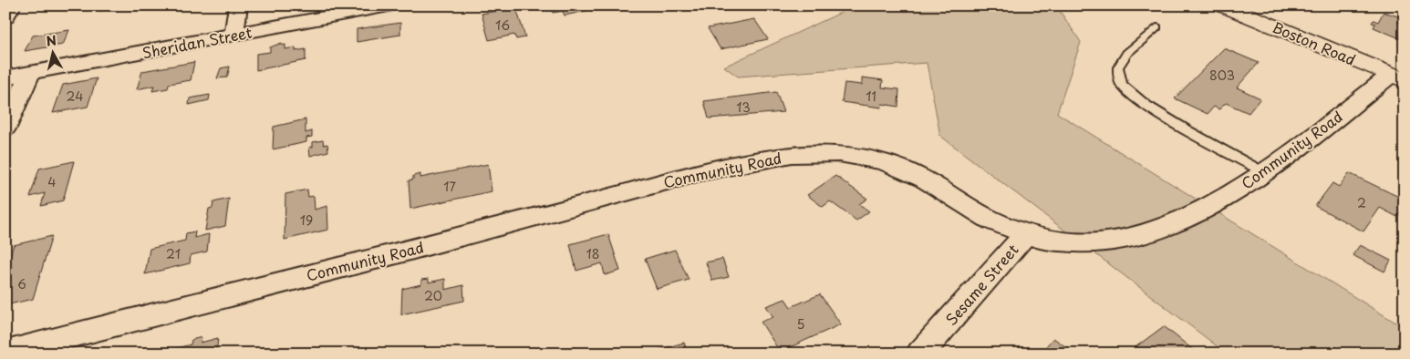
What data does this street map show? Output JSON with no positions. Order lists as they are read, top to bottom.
{
  "streets": {
    "main road": ["Boston Road"],
    "street": ["Sheridan Street", "Community Road", "Sesame Street"]
  },
  "crossings": [
    ["Boston Road", "Community Road"],
    ["Community Road", "Sesame Street"]
  ],
  "house_numbers": [
    "16",
    "803",
    "24",
    "11",
    "13",
    "4",
    "17",
    "2",
    "19",
    "21",
    "18",
    "6",
    "20",
    "5"
  ],
  "north": "top"
}
